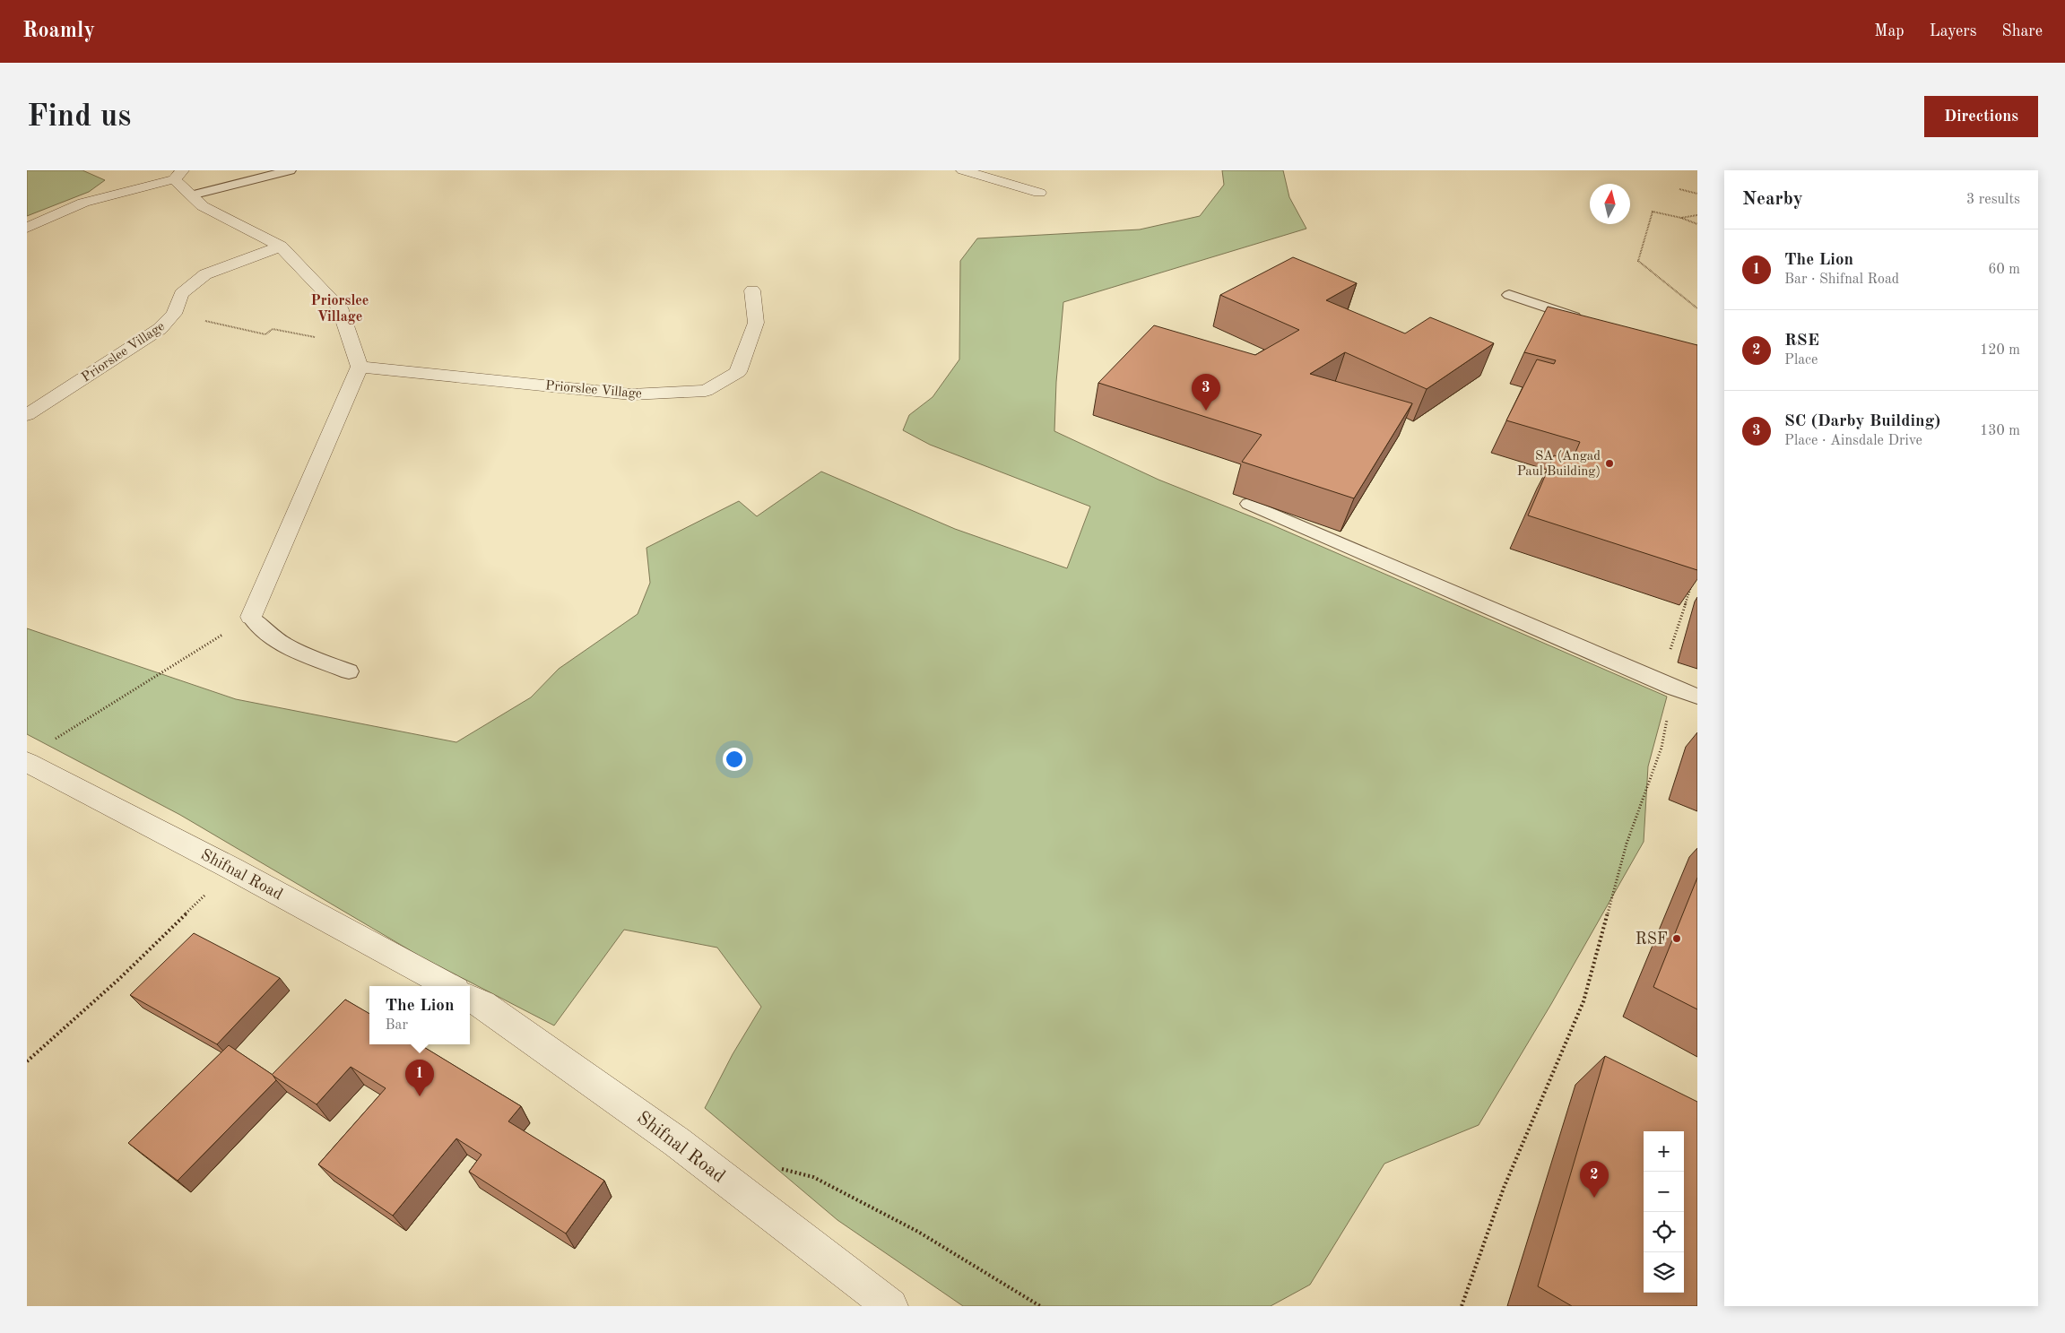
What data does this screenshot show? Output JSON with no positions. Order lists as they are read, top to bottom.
{
  "streets": {
    "street": ["Priorslee Village", "Shifnal Road"]
  },
  "districts": ["Priorslee Village"],
  "places": ["SA (Angad Paul Building)", "RSF"],
  "north": "top",
  "page": {
    "header": "Roamly",
    "nav": ["Map", "Layers", "Share"],
    "buttons": "Directions",
    "title": "Find us",
    "heading": ["Nearby", "3 results"],
    "list": [
      {
        "mark": "1",
        "name": "The Lion",
        "note": "Bar · Shifnal Road",
        "value": "60 m"
      },
      {
        "mark": "2",
        "name": "RSE",
        "note": "Place",
        "value": "120 m"
      },
      {
        "mark": "3",
        "name": "SC (Darby Building)",
        "note": "Place · Ainsdale Drive",
        "value": "130 m"
      }
    ],
    "pins": ["3", "1", "2"],
    "popup": ["The Lion", "Bar"],
    "map_buttons": ["+", "−"]
  }
}
